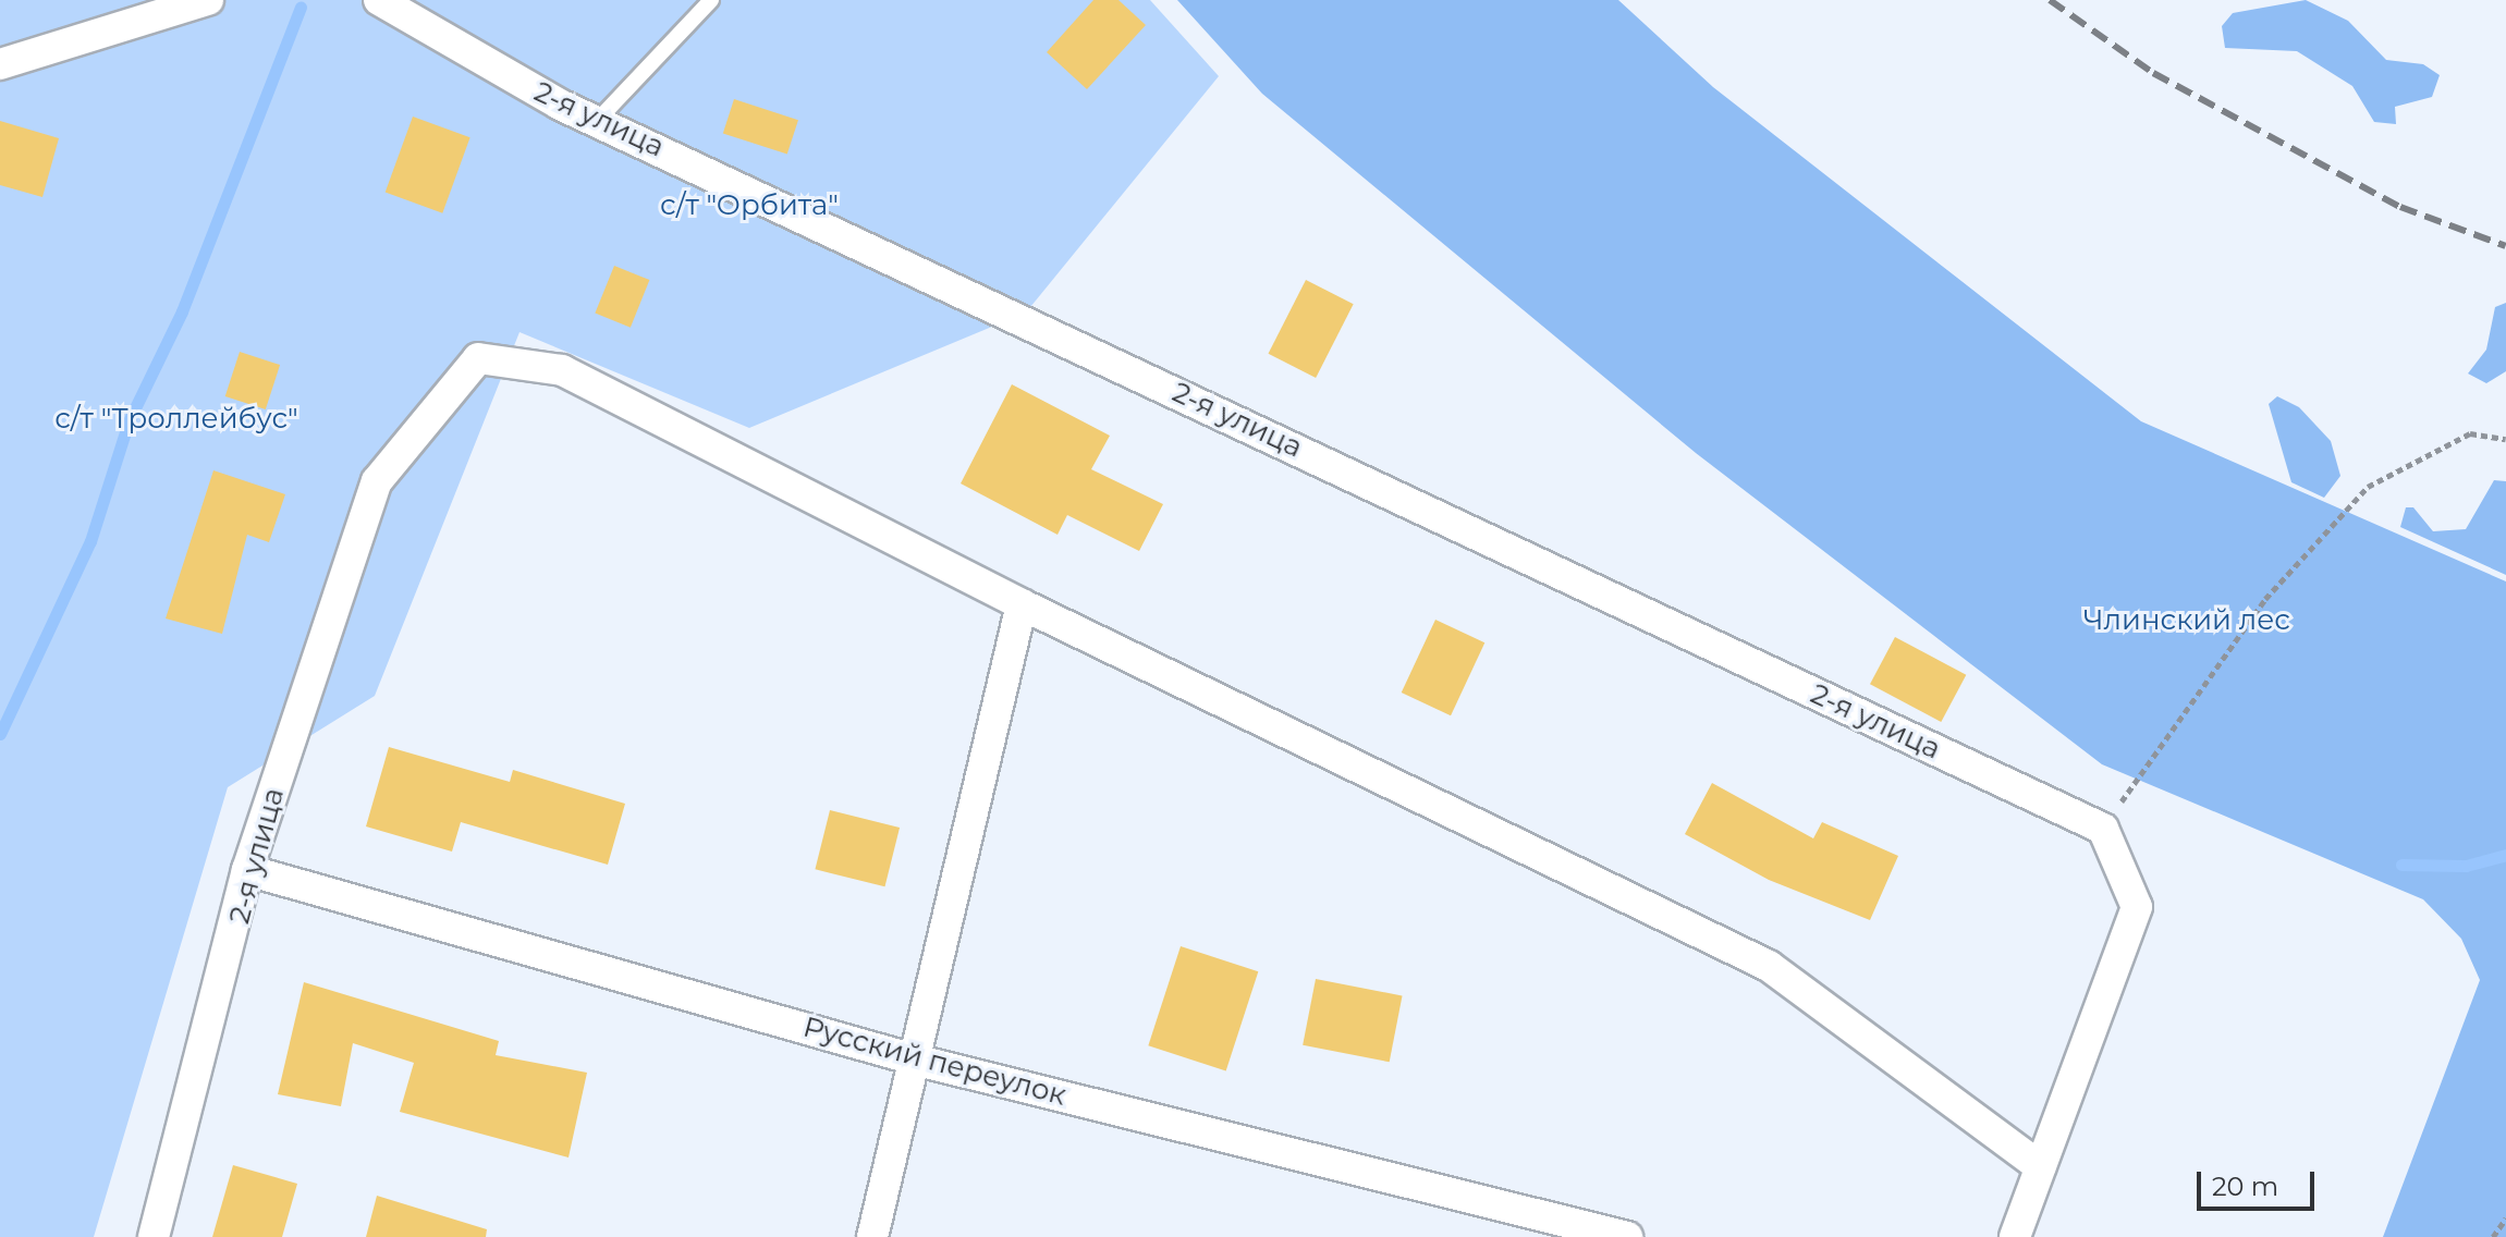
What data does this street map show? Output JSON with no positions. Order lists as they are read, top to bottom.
{
  "streets": {
    "street": ["2-я улица", "Русский переулок"]
  },
  "crossings": [
    ["2-я улица", "Русский переулок"]
  ],
  "parks": ["с/т \"Орбита\"", "с/т \"Троллейбус\"", "Члинский лес"],
  "scale_bar": "20 m"
}
